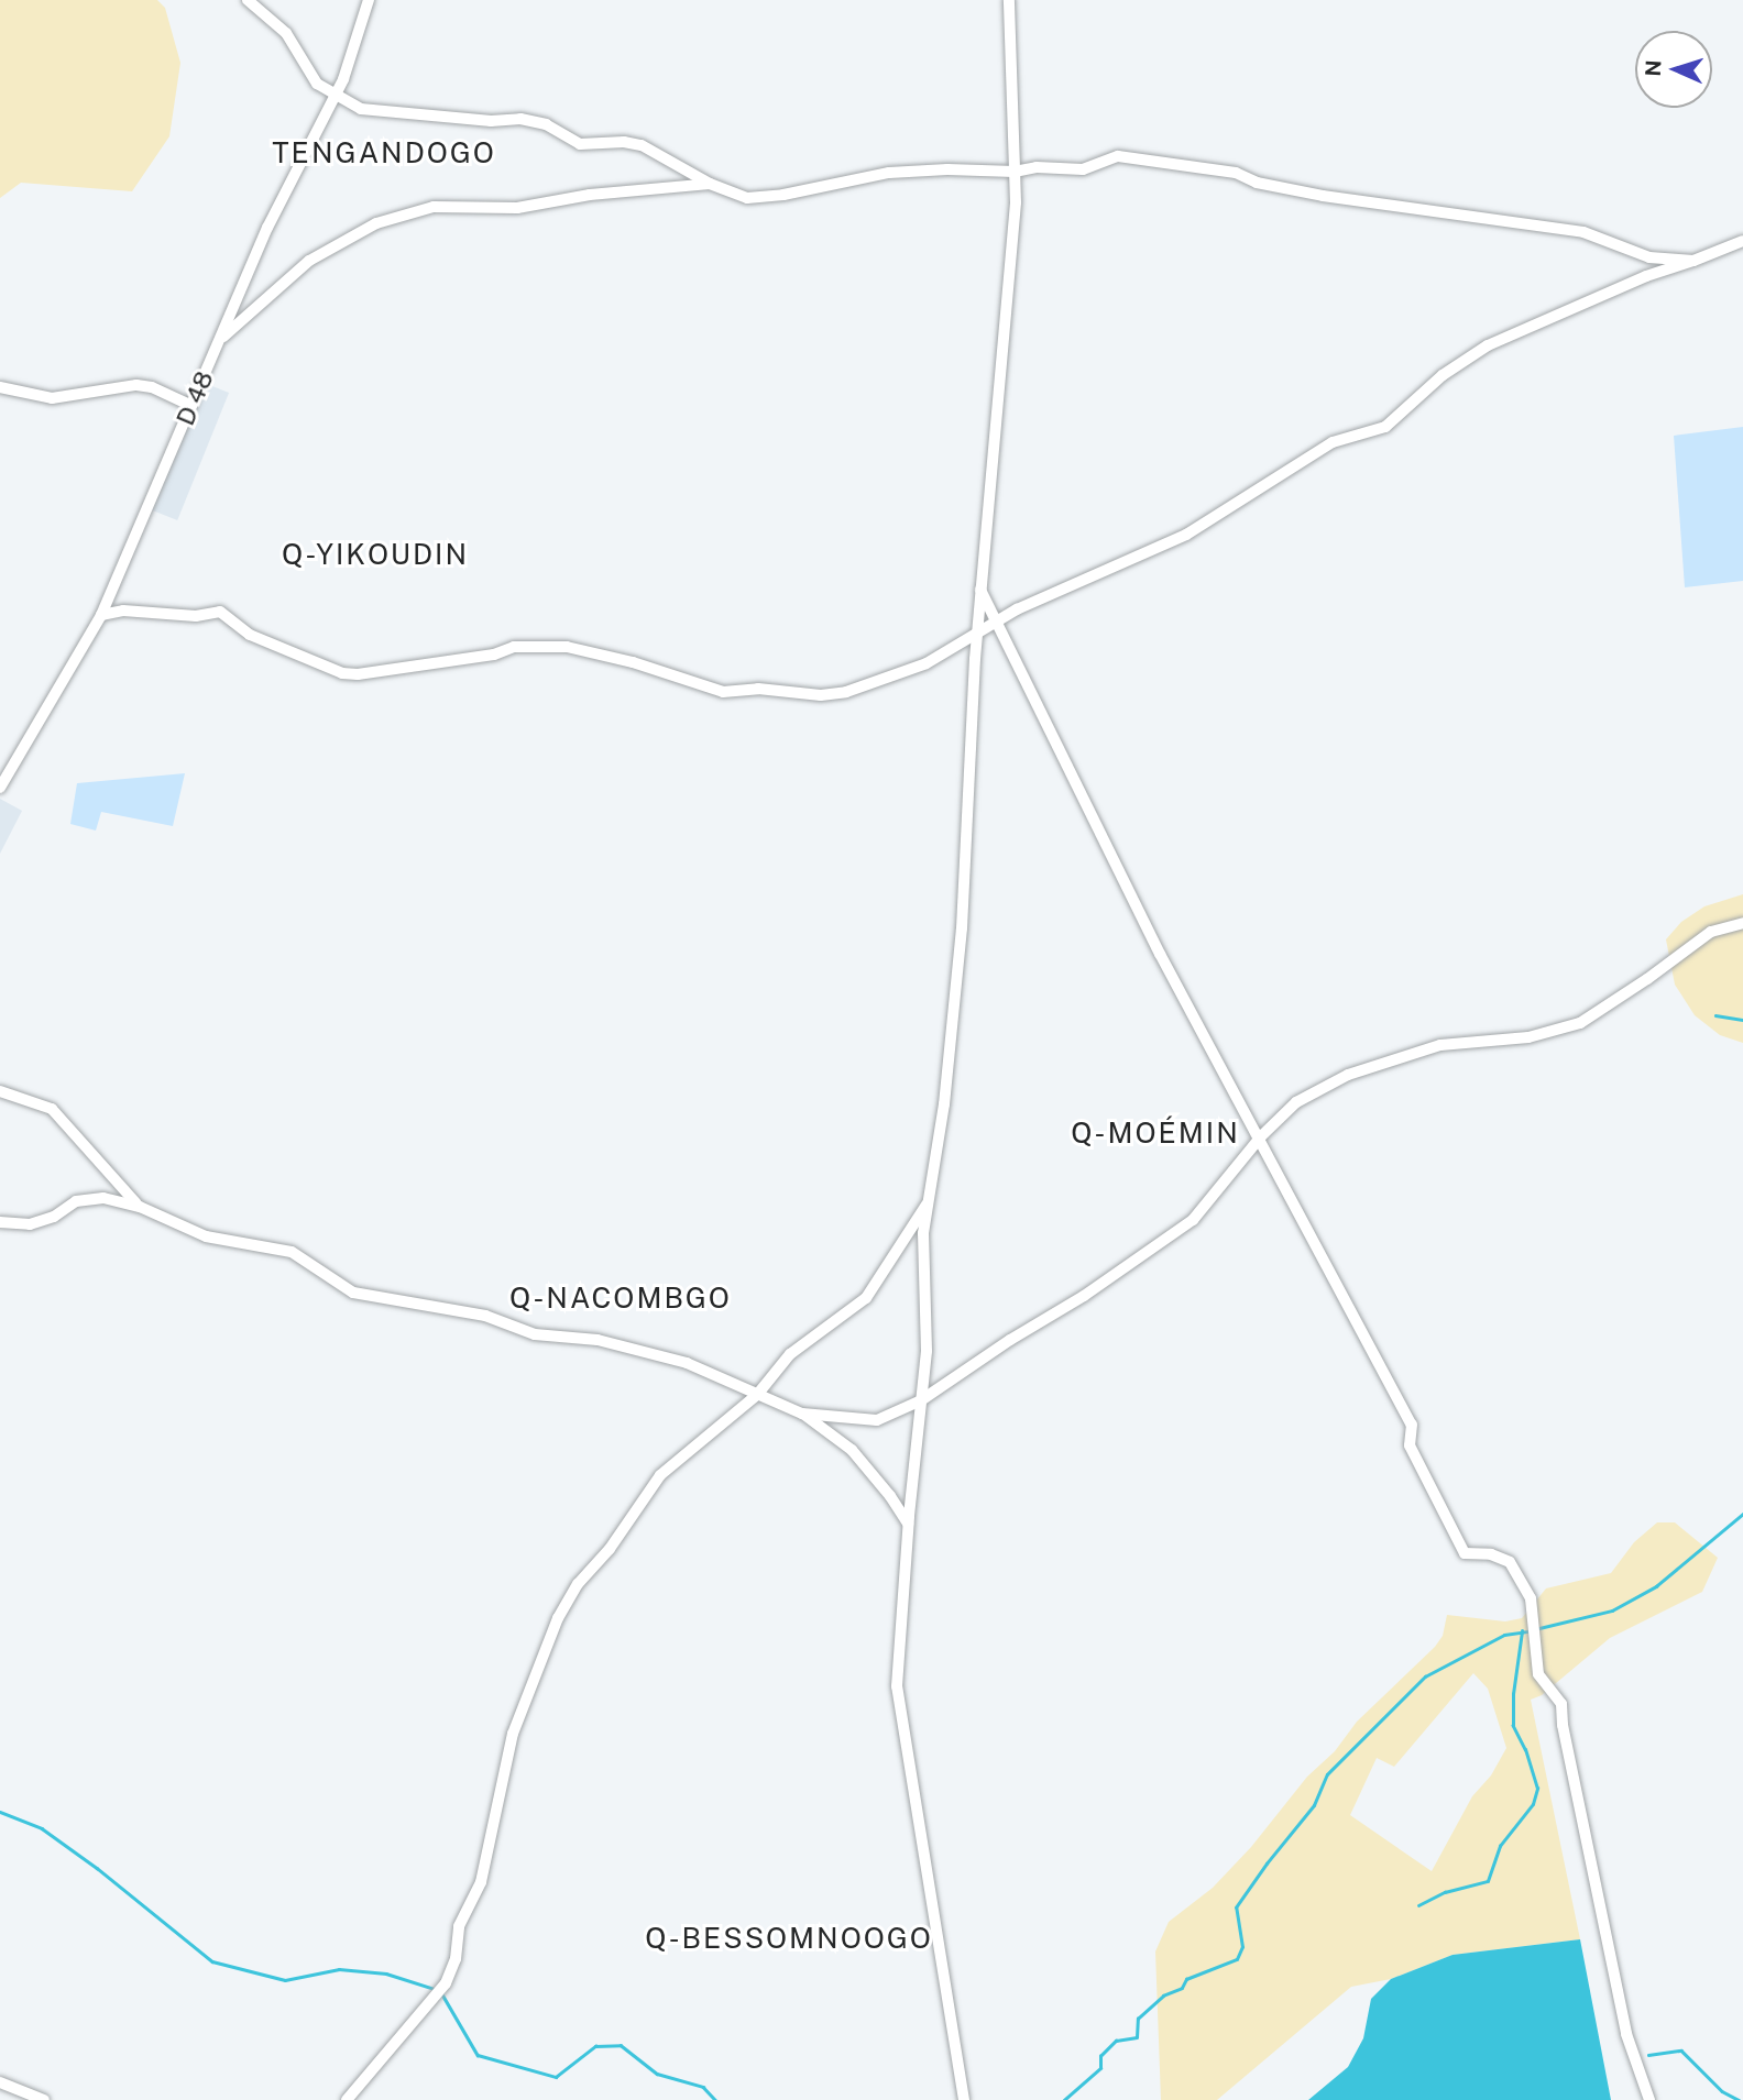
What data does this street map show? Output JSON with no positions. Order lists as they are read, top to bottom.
{
  "streets": {
    "street": ["D 48"]
  },
  "districts": [
    "TENGANDOGO",
    "Q-YIKOUDIN",
    "Q-MOÉMIN",
    "Q-NACOMBGO",
    "Q-BESSOMNOOGO"
  ],
  "north": "left"
}
